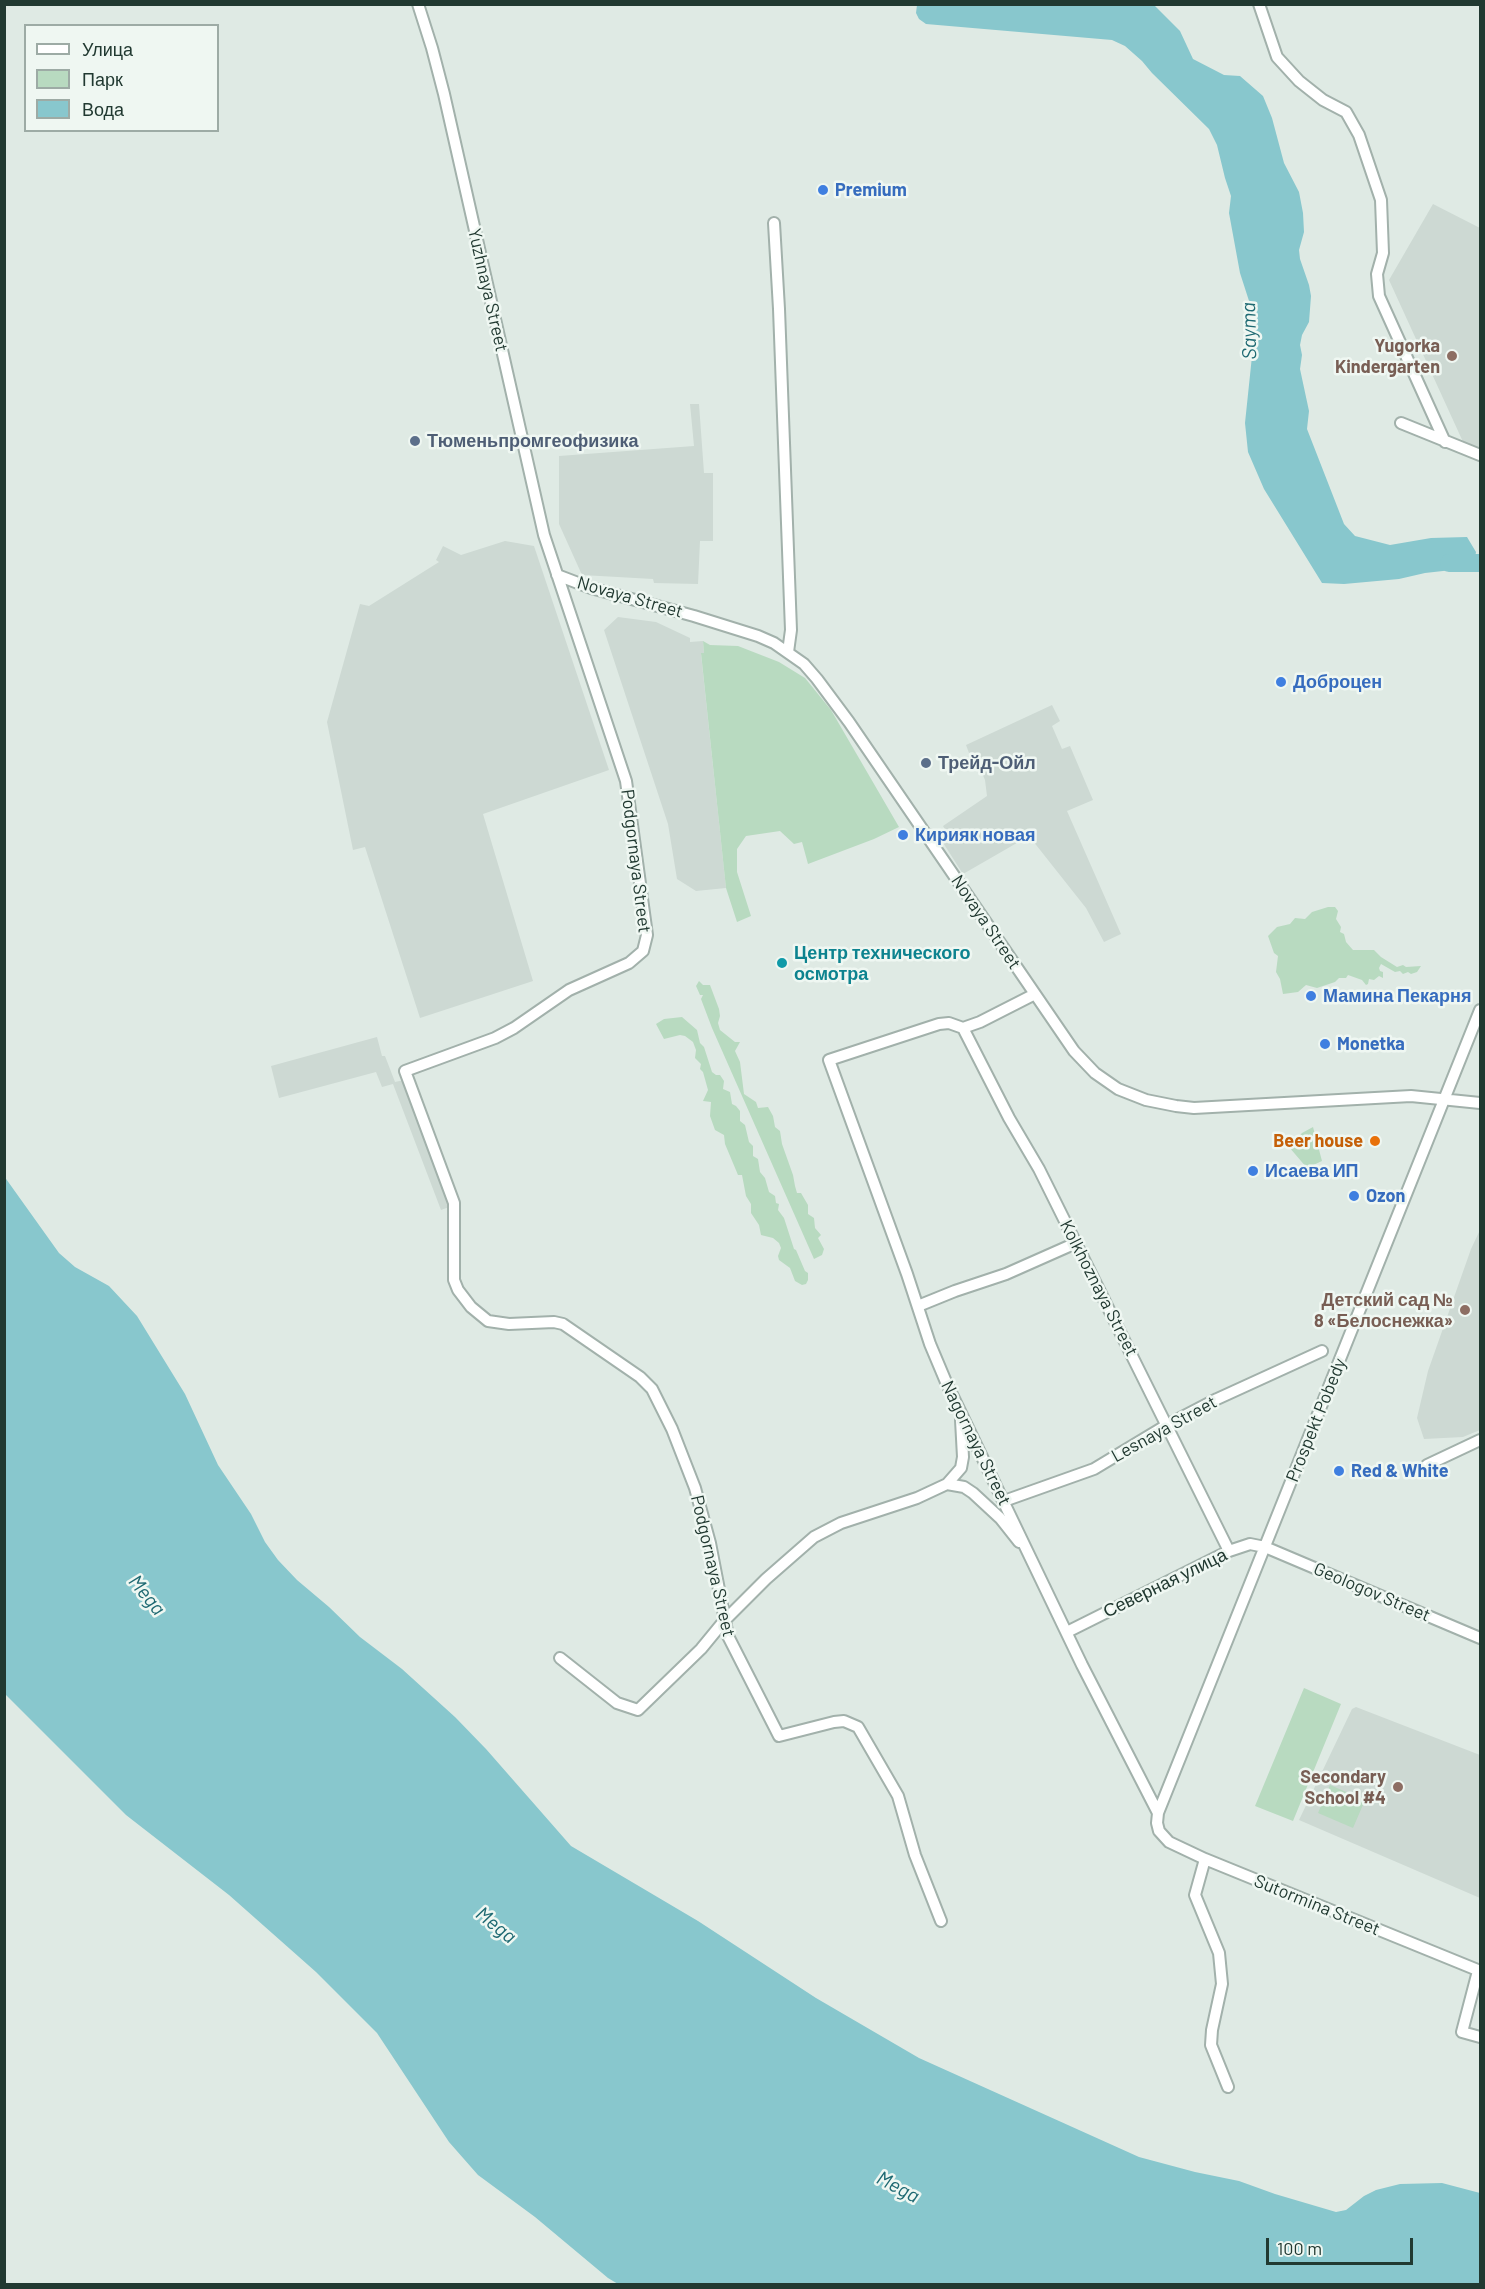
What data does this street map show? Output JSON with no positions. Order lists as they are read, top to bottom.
{
  "streets": {
    "street": [
      "Yuzhnaya Street",
      "Novaya Street",
      "Podgornaya Street",
      "Kolkhoznaya Street",
      "Prospekt Pobedy",
      "Lesnaya Street",
      "Nagornaya Street",
      "Северная улица",
      "Geologov Street",
      "Sutormina Street"
    ]
  },
  "crossings": [
    ["Yuzhnaya Street", "Novaya Street"],
    ["Yuzhnaya Street", "Podgornaya Street"],
    ["Novaya Street", "Podgornaya Street"],
    ["Novaya Street", "Prospekt Pobedy"],
    ["Kolkhoznaya Street", "Lesnaya Street"],
    ["Kolkhoznaya Street", "Nagornaya Street"],
    ["Kolkhoznaya Street", "Северная улица"],
    ["Prospekt Pobedy", "Nagornaya Street"],
    ["Prospekt Pobedy", "Северная улица"],
    ["Prospekt Pobedy", "Geologov Street"],
    ["Prospekt Pobedy", "Sutormina Street"],
    ["Lesnaya Street", "Nagornaya Street"],
    ["Nagornaya Street", "Северная улица"],
    ["Северная улица", "Geologov Street"]
  ],
  "water": ["Sayma", "Mega"],
  "places": [
    "Premium",
    "Yugorka Kindergarten",
    "Тюменьпромгеофизика",
    "Доброцен",
    "Трейд-Ойл",
    "Кирияк новая",
    "Центр технического осмотра",
    "Мамина Пекарня",
    "Monetka",
    "Beer house",
    "Исаева ИП",
    "Ozon",
    "Детский сад № 8 «Белоснежка»",
    "Red & White",
    "Secondary School #4"
  ],
  "legend": ["Улица", "Парк", "Вода"],
  "scale_bar": "100 m"
}
